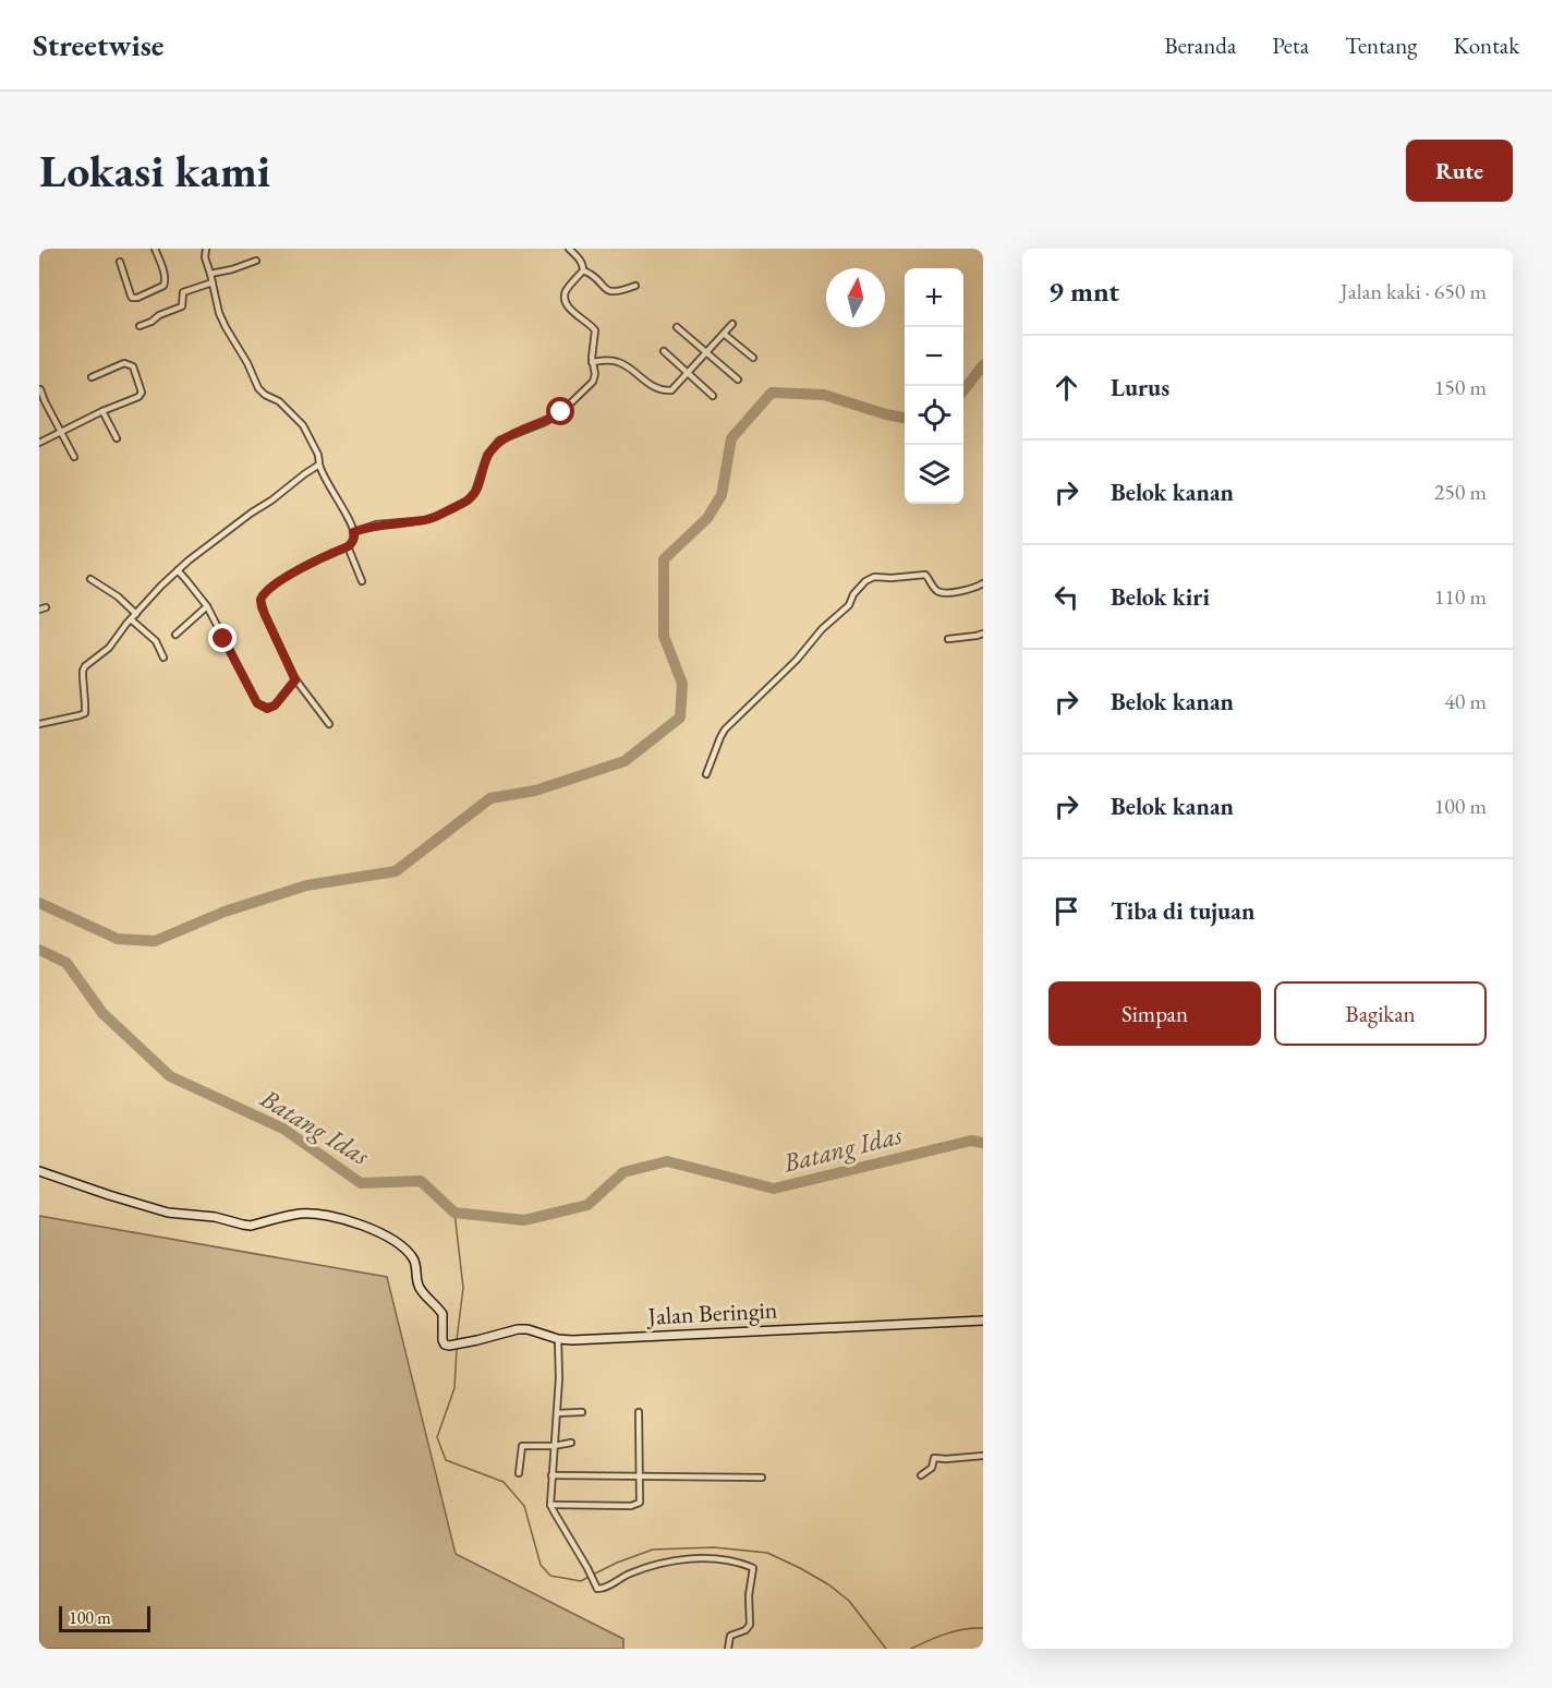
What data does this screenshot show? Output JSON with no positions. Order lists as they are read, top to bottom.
{
  "streets": {
    "street": ["Jalan Beringin"]
  },
  "water": ["Batang Idas"],
  "scale_bar": "100 m",
  "north": "top",
  "page": {
    "header": "Streetwise",
    "nav": [
      "Beranda",
      "Peta",
      "Tentang",
      "Kontak"
    ],
    "buttons": [
      "Rute",
      ["Simpan", "Bagikan"]
    ],
    "title": "Lokasi kami",
    "heading": ["9 mnt", "Jalan kaki · 650 m"],
    "map_buttons": ["+", "−"],
    "list": [
      ["Lurus", "150 m"],
      ["Belok kanan", "250 m"],
      ["Belok kiri", "110 m"],
      ["Belok kanan", "40 m"],
      ["Belok kanan", "100 m"],
      "Tiba di tujuan"
    ],
    "scale": "100 m"
  }
}
